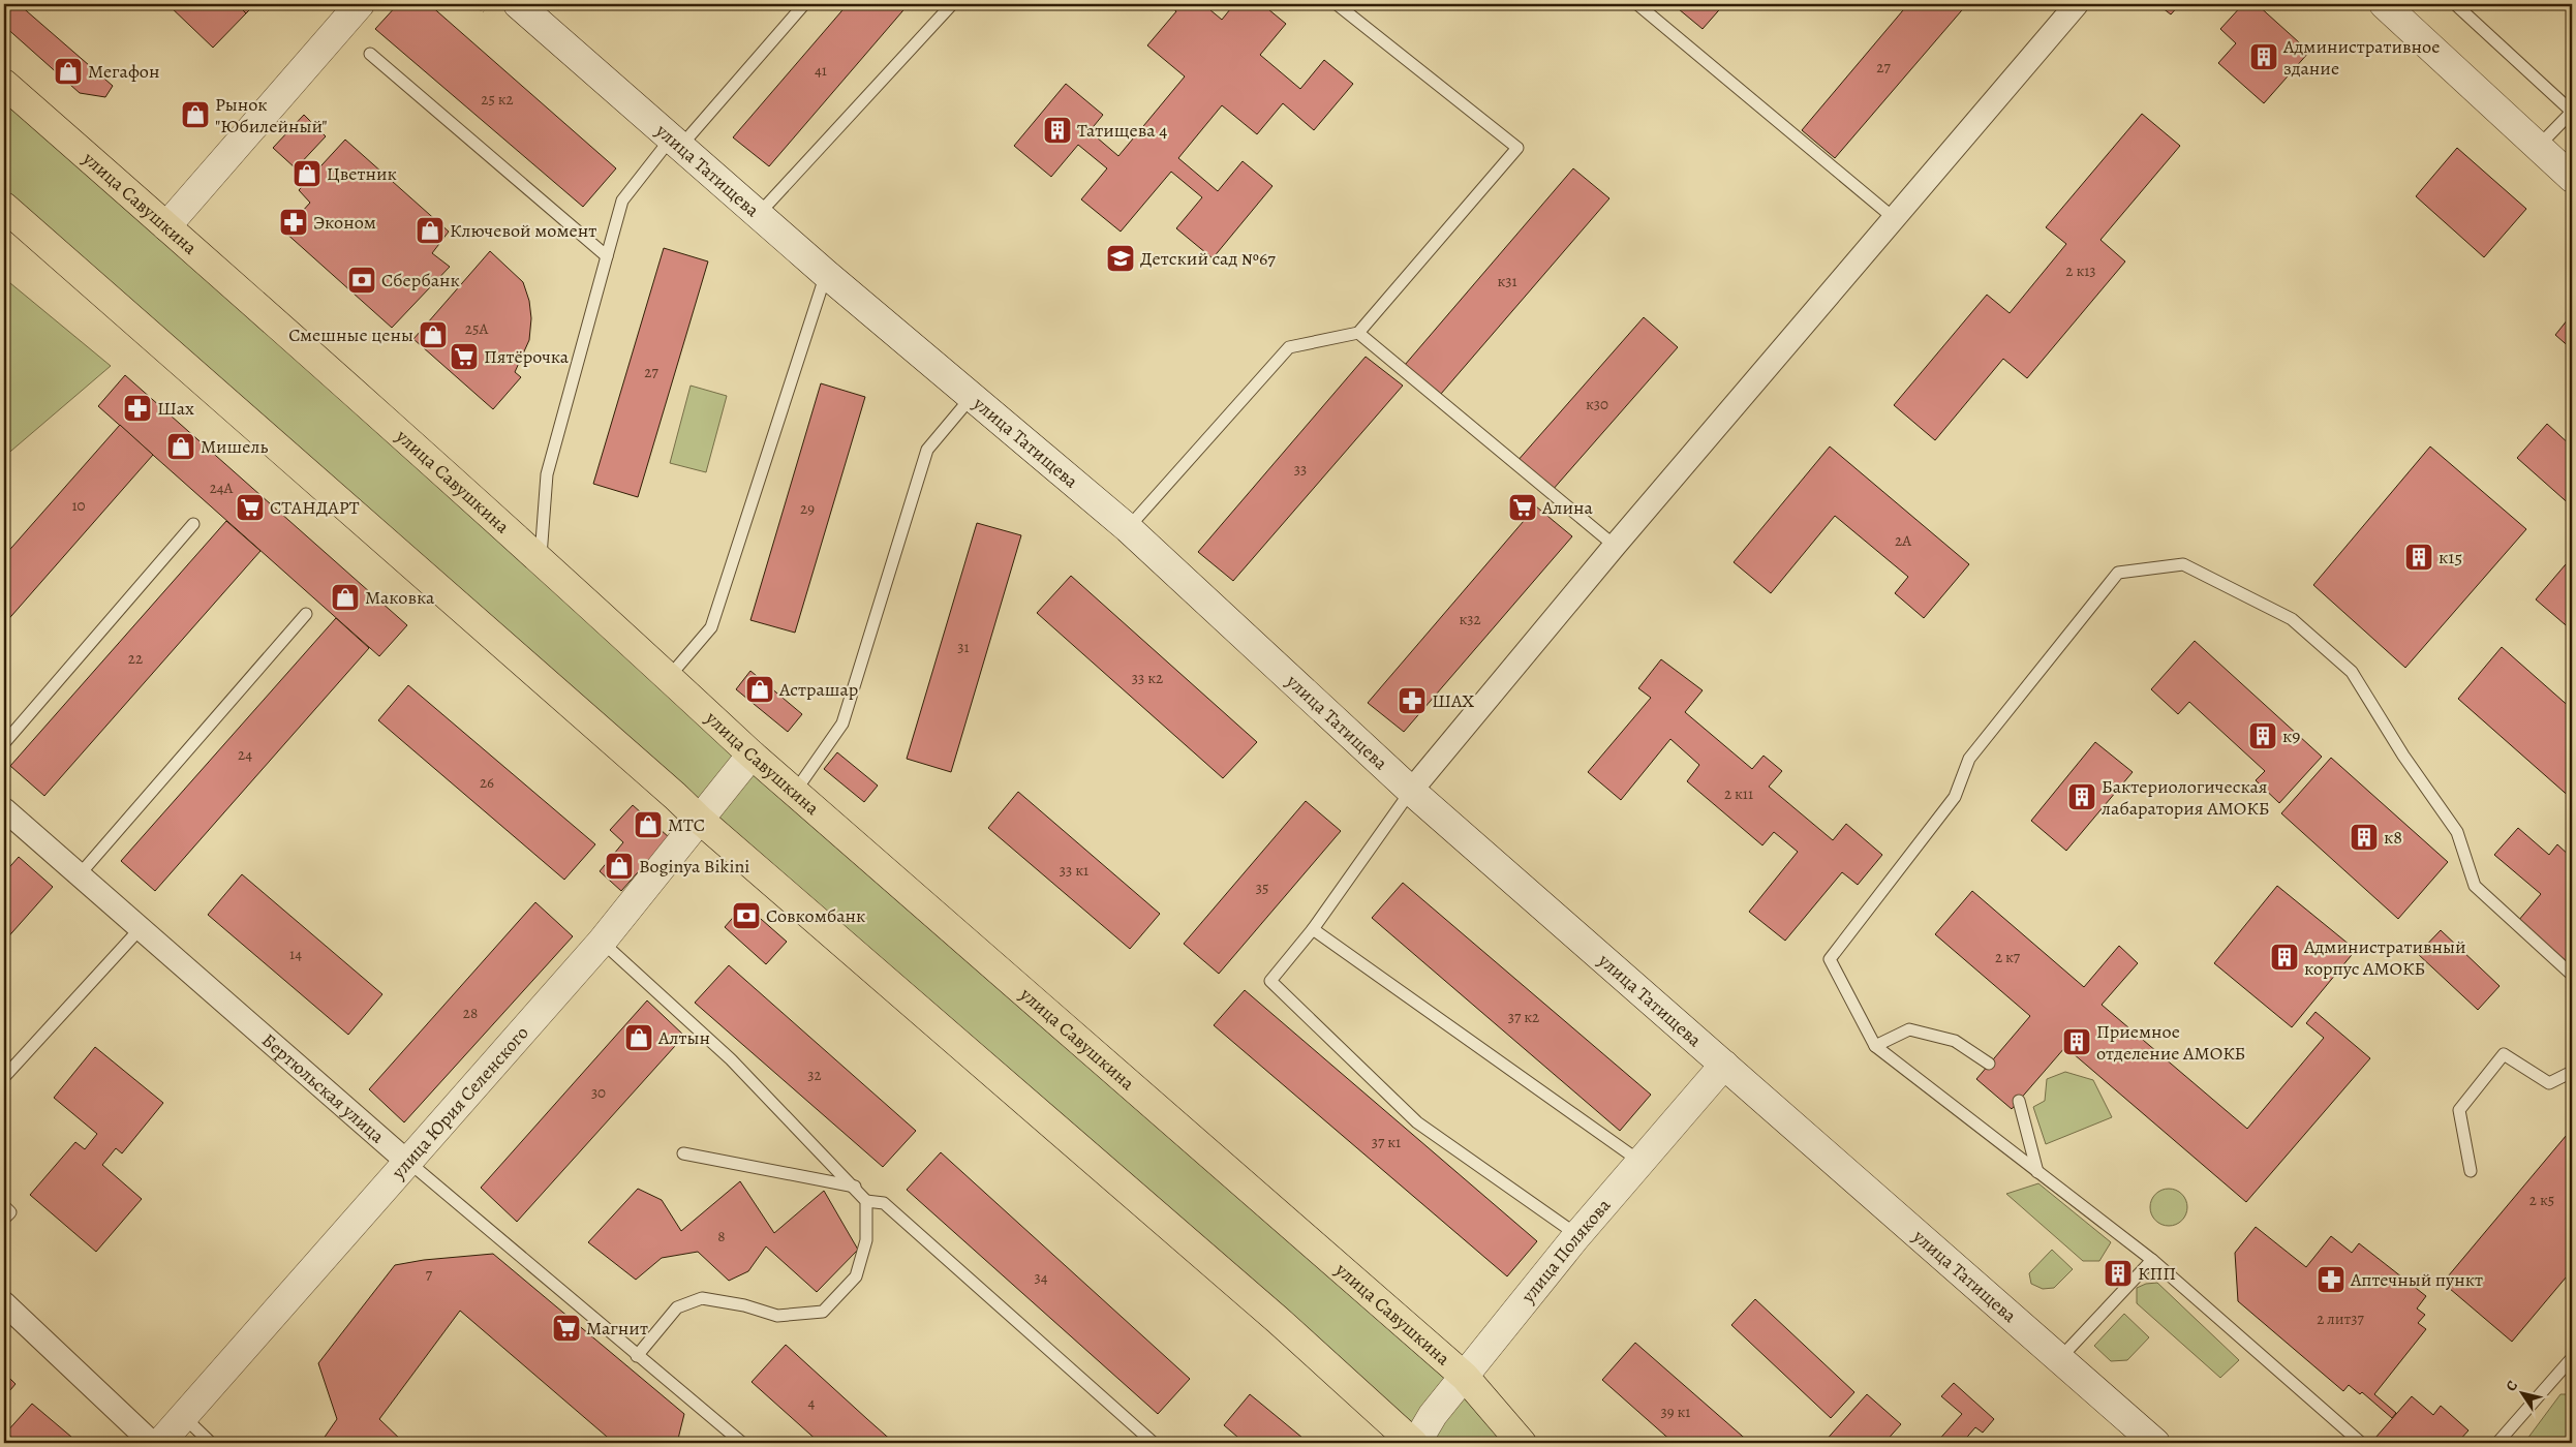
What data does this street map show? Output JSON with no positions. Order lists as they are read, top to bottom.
{
  "streets": {
    "highway": ["улица Савушкина"],
    "main road": ["улица Татищева", "улица Юрия Селенского", "улица Полякова"],
    "street": ["Бертюльская улица"]
  },
  "crossings": [
    ["улица Татищева", "улица Полякова"],
    ["улица Савушкина", "улица Юрия Селенского"],
    ["улица Савушкина", "улица Полякова"],
    ["Бертюльская улица", "улица Юрия Селенского"]
  ],
  "places": {
    "building": [
      "Административное здание",
      "Татищева 4",
      "к15",
      "к9",
      "Бактериологическая лабаратория АМОКБ",
      "к8",
      "Административный корпус АМОКБ",
      "Приемное отделение АМОКБ",
      "КПП"
    ],
    "shop": [
      "Мегафон",
      "Рынок \"Юбилейный\"",
      "Цветник",
      "Ключевой момент",
      "Смешные цены",
      "Мишель",
      "Маковка",
      "Астрашар",
      "МТС",
      "Boginya Bikini",
      "Алтын"
    ],
    "pharmacy": [
      "Эконом",
      "Шах",
      "ШАХ",
      "Аптечный пункт"
    ],
    "school or university": ["Детский сад №67"],
    "bank": ["Сбербанк", "Совкомбанк"],
    "supermarket": [
      "Пятёрочка",
      "СТАНДАРТ",
      "Алина",
      "Магнит"
    ]
  },
  "house_numbers": [
    "27",
    "41",
    "25 к2",
    "2 к13",
    "к31",
    "25А",
    "27",
    "к30",
    "33",
    "24А",
    "10",
    "29",
    "2А",
    "к32",
    "31",
    "22",
    "33 к2",
    "24",
    "26",
    "2 к11",
    "33 к1",
    "35",
    "14",
    "2 к7",
    "28",
    "37 к2",
    "32",
    "30",
    "37 к1",
    "2 к5",
    "8",
    "7",
    "34",
    "2 лит37",
    "4",
    "39 к1"
  ],
  "north": "top left"
}
